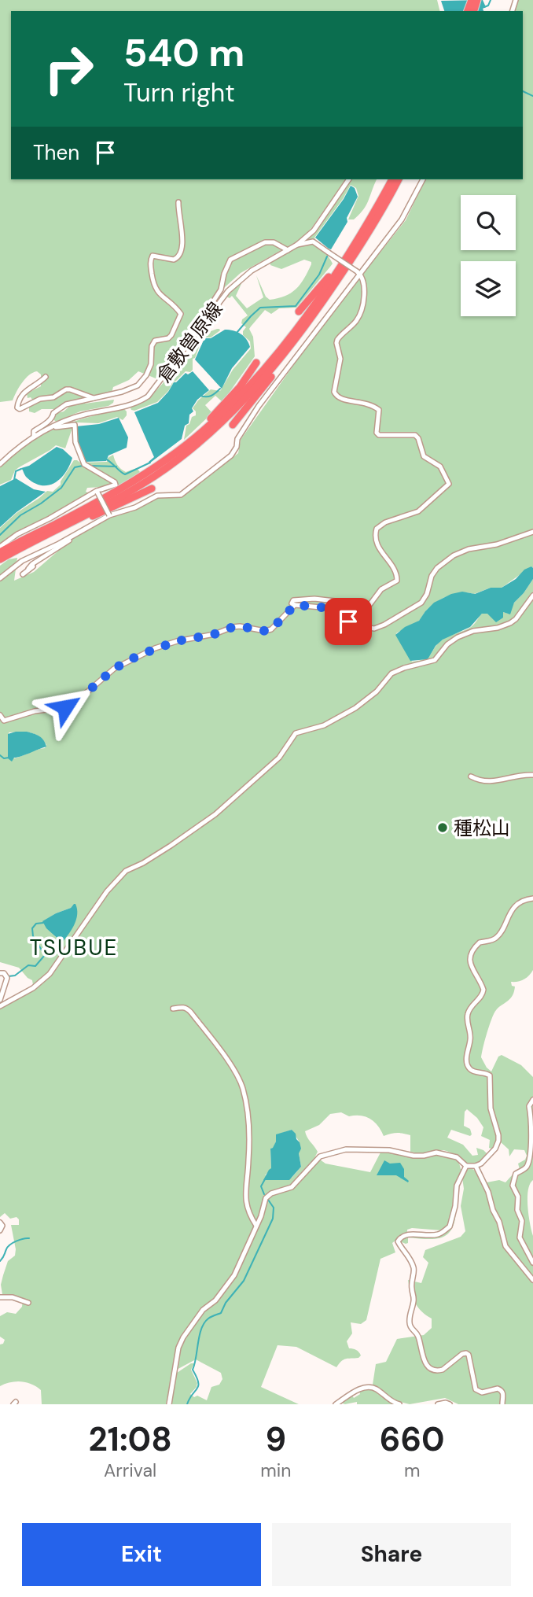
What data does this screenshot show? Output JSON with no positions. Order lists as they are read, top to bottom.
{
  "streets": {
    "street": ["倉敷曽原線"]
  },
  "districts": ["TSUBUE"],
  "places": ["種松山"],
  "page": {
    "turn": ["540 m", "Turn right"],
    "then": "Then",
    "eta": [
      "21:08",
      "Arrival",
      "9",
      "min",
      "660",
      "m"
    ],
    "buttons": ["Exit", "Share"]
  }
}
